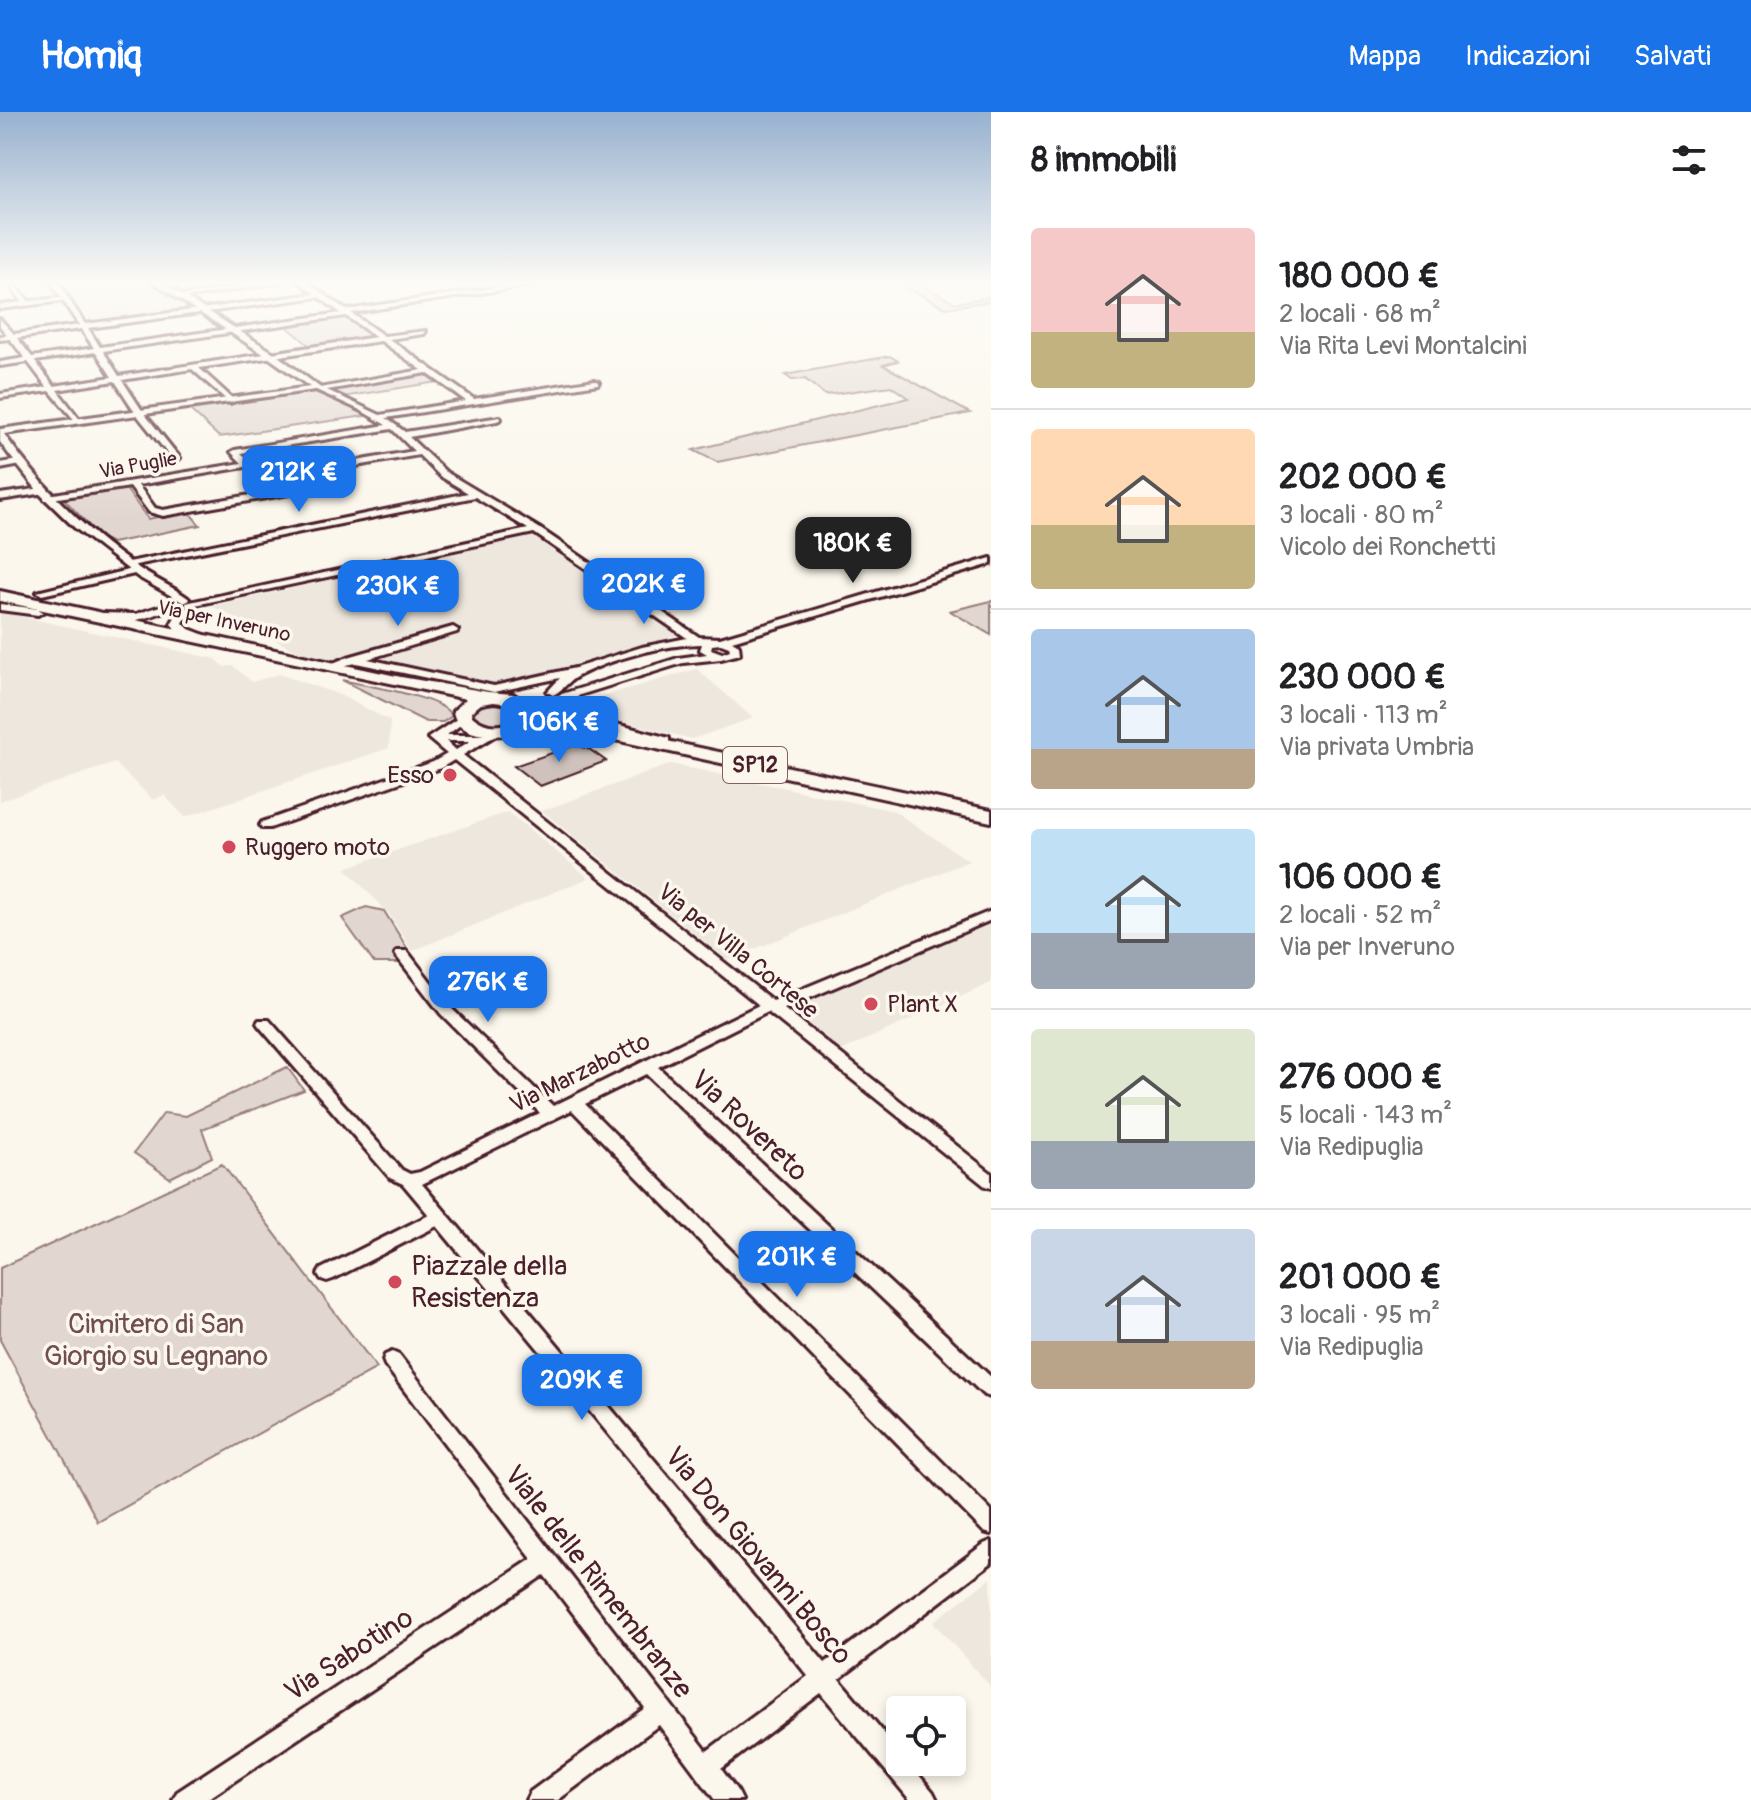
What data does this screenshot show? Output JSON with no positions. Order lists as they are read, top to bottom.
{
  "streets": {
    "main road": ["Via per Inveruno", "SP12"],
    "street": [
      "Via Puglie",
      "Via per Villa Cortese",
      "Via Marzabotto",
      "Via Rovereto",
      "Via Don Giovanni Bosco",
      "Viale delle Rimembranze",
      "Via Sabotino"
    ]
  },
  "crossings": [
    ["Via per Inveruno", "SP12"],
    ["Via per Villa Cortese", "Via Marzabotto"],
    ["Via Marzabotto", "Via Rovereto"],
    ["Via Marzabotto", "Via Don Giovanni Bosco"],
    ["Viale delle Rimembranze", "Via Sabotino"]
  ],
  "parks": ["Cimitero di San Giorgio su Legnano"],
  "places": [
    "Esso",
    "Ruggero moto",
    "Plant X",
    "Piazzale della Resistenza"
  ],
  "page": {
    "header": "Homiq",
    "nav": ["Mappa", "Indicazioni", "Salvati"],
    "heading": "8 immobili",
    "list": [
      {
        "name": "180 000 €",
        "note": "2 locali · 68 m² · Via Rita Levi Montalcini"
      },
      {
        "name": "202 000 €",
        "note": "3 locali · 80 m² · Vicolo dei Ronchetti"
      },
      {
        "name": "230 000 €",
        "note": "3 locali · 113 m² · Via privata Umbria"
      },
      {
        "name": "106 000 €",
        "note": "2 locali · 52 m² · Via per Inveruno"
      },
      {
        "name": "276 000 €",
        "note": "5 locali · 143 m² · Via Redipuglia"
      },
      {
        "name": "201 000 €",
        "note": "3 locali · 95 m² · Via Redipuglia"
      }
    ],
    "price": [
      "212K €",
      "180K €",
      "202K €",
      "230K €",
      "106K €",
      "276K €",
      "201K €",
      "209K €"
    ]
  }
}
